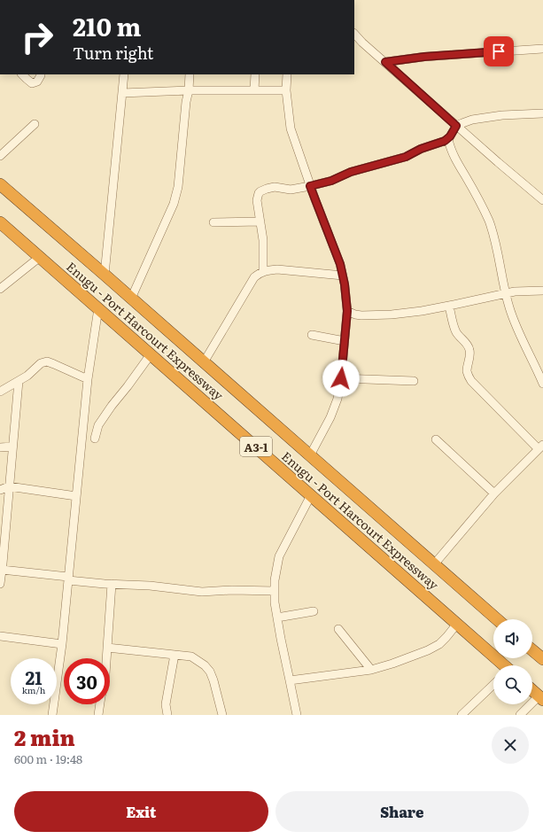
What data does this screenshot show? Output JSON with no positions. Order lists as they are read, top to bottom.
{
  "streets": {
    "highway": ["Enugu - Port Harcourt Expressway", "A3-1"]
  },
  "page": {
    "turn": ["210 m", "Turn right"],
    "speed": "21 km/h",
    "limit": "30",
    "heading": ["2 min", "600 m · 19:48"],
    "buttons": ["Exit", "Share"]
  }
}
